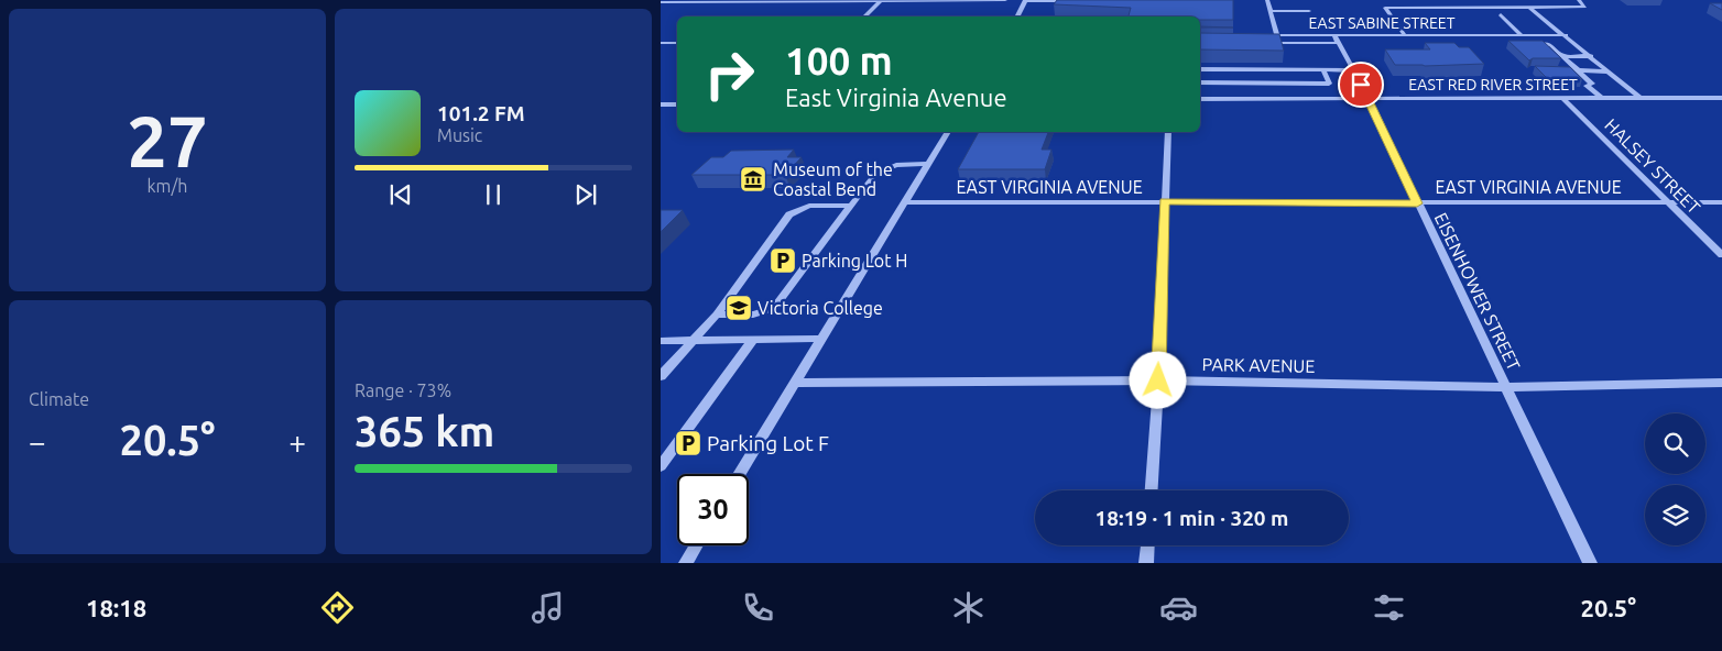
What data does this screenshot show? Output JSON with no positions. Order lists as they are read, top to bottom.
{
  "streets": {
    "street": [
      "EAST SABINE STREET",
      "EAST RED RIVER STREET",
      "HALSEY STREET",
      "EAST VIRGINIA AVENUE",
      "EISENHOWER STREET",
      "PARK AVENUE"
    ]
  },
  "crossings": [
    ["EAST SABINE STREET", "EISENHOWER STREET"],
    ["EAST RED RIVER STREET", "HALSEY STREET"],
    ["EAST RED RIVER STREET", "EISENHOWER STREET"],
    ["HALSEY STREET", "EAST VIRGINIA AVENUE"],
    ["EAST VIRGINIA AVENUE", "EISENHOWER STREET"],
    ["EISENHOWER STREET", "PARK AVENUE"]
  ],
  "places": {
    "museum": ["Museum of the Coastal Bend"],
    "parking": ["Parking Lot H", "Parking Lot F"],
    "school or university": ["Victoria College"]
  },
  "page": {
    "tile": [
      ["27", "km/h"],
      "Climate",
      ["Range · 73%", "365 km"]
    ],
    "turn": ["100 m", "East Virginia Avenue"],
    "song": ["101.2 FM", "Music"],
    "heat": ["−", "20.5°", "+"],
    "limit": "30",
    "trip": "18:19 · 1 min · 320 m",
    "tabs": ["18:18", "20.5°"]
  }
}
